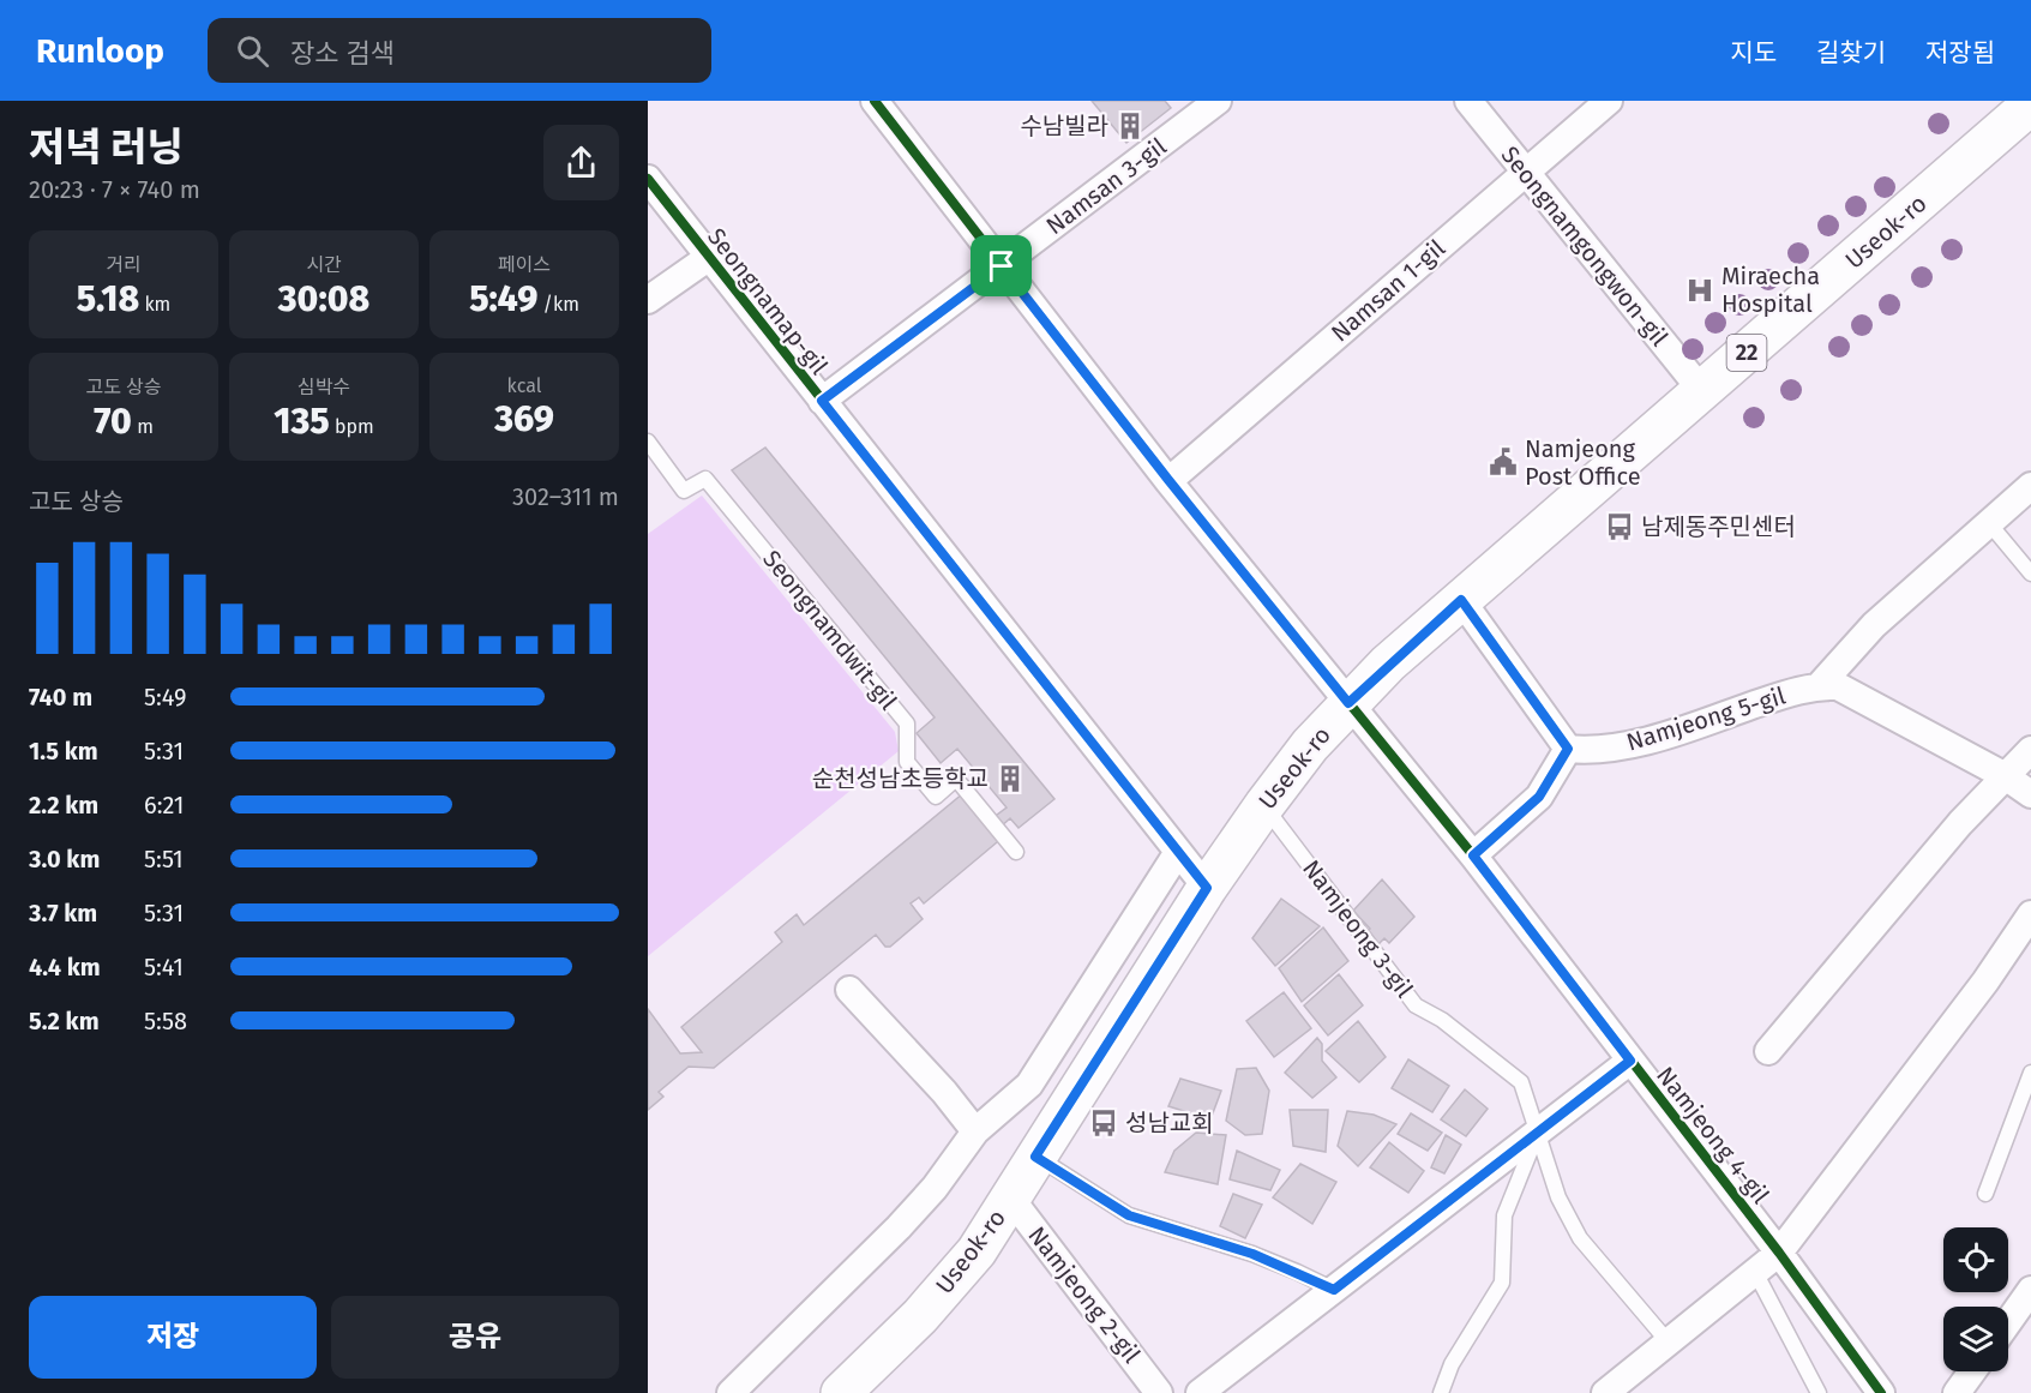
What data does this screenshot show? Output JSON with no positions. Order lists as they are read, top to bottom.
{
  "streets": {
    "main road": ["Useok-ro", "22"],
    "street": [
      "Namsan 3-gil",
      "Seongnamgongwon-gil",
      "Namsan 1-gil",
      "Seongnamap-gil",
      "Namjeong 5-gil",
      "Namjeong 4-gil",
      "Namjeong 2-gil"
    ],
    "lane": ["Seongnamdwit-gil", "Namjeong 3-gil"]
  },
  "crossings": [
    ["Namsan 3-gil", "Seongnamap-gil"],
    ["Namsan 3-gil", "Namjeong 4-gil"],
    ["Useok-ro", "Seongnamgongwon-gil"],
    ["Useok-ro", "Seongnamap-gil"],
    ["Useok-ro", "Namjeong 3-gil"],
    ["Useok-ro", "Namjeong 4-gil"],
    ["Useok-ro", "Namjeong 2-gil"],
    ["Seongnamgongwon-gil", "Namsan 1-gil"],
    ["Namsan 1-gil", "Namjeong 4-gil"]
  ],
  "places": {
    "building": ["수남빌라", "순천성남초등학교"],
    "hospital": ["Miraecha Hospital"],
    "public building": ["Namjeong Post Office"],
    "bus stop": ["남제동주민센터", "성남교회"]
  },
  "page": {
    "header": "Runloop",
    "search": "장소 검색",
    "nav": ["지도", "길찾기", "저장됨"],
    "heading": ["저녁 러닝", "20:23 · 7 × 740 m"],
    "stats": [
      ["거리", "5.18 km"],
      ["시간", "30:08"],
      ["페이스", "5:49 /km"],
      ["고도 상승", "70 m"],
      ["심박수", "135 bpm"],
      ["kcal", "369"]
    ],
    "chart": ["고도 상승", "302–311 m"],
    "list": [
      {
        "name": "740 m",
        "note": "5:49"
      },
      {
        "name": "1.5 km",
        "note": "5:31"
      },
      {
        "name": "2.2 km",
        "note": "6:21"
      },
      {
        "name": "3.0 km",
        "note": "5:51"
      },
      {
        "name": "3.7 km",
        "note": "5:31"
      },
      {
        "name": "4.4 km",
        "note": "5:41"
      },
      {
        "name": "5.2 km",
        "note": "5:58"
      }
    ],
    "buttons": ["저장", "공유"]
  }
}
